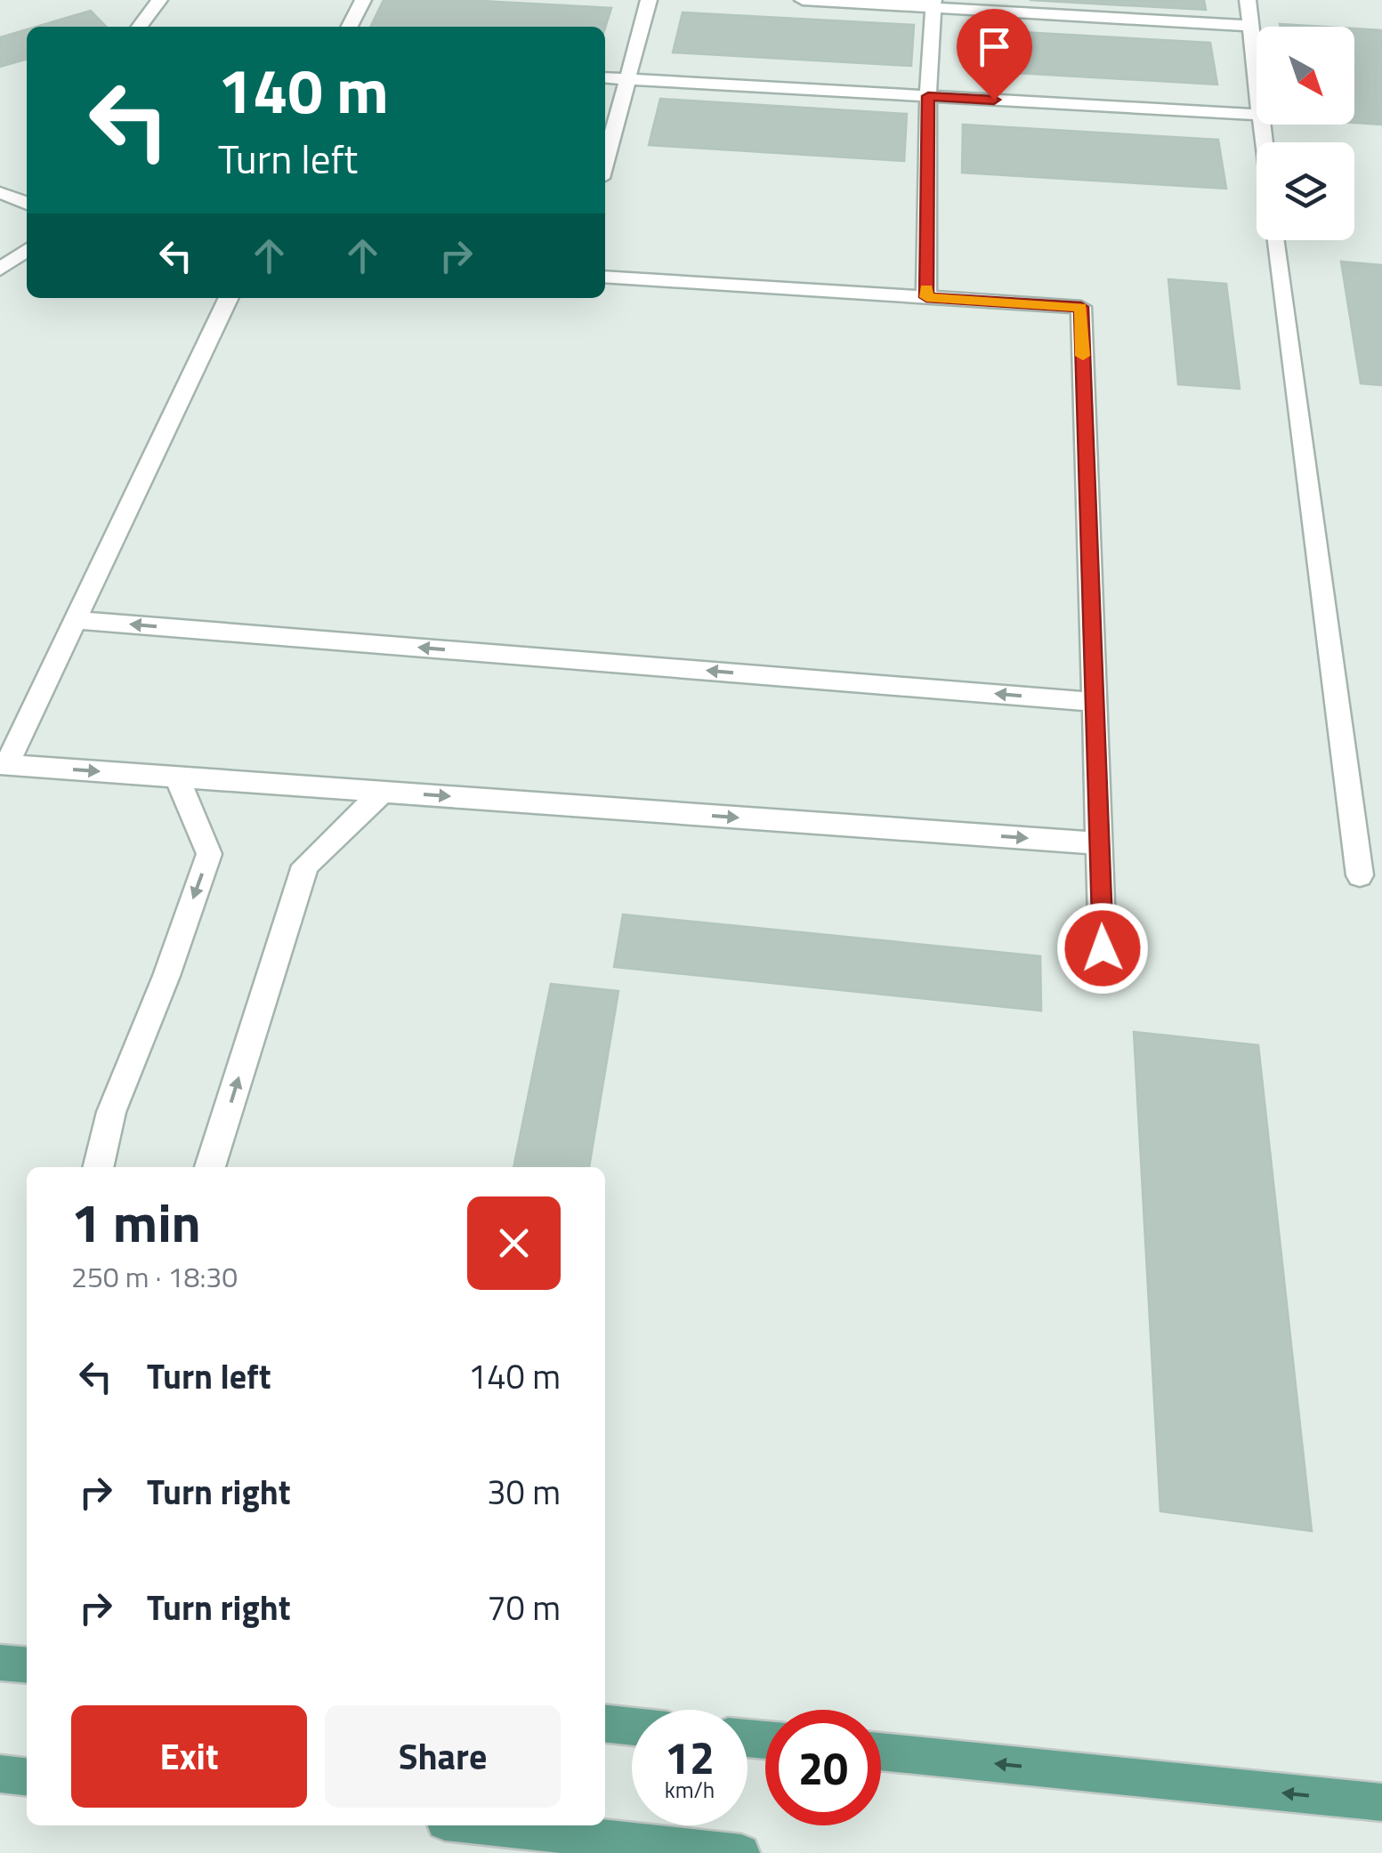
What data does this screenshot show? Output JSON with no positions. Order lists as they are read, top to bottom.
{
  "north": "bottom right",
  "page": {
    "turn": ["140 m", "Turn left"],
    "heading": ["1 min", "250 m · 18:30"],
    "list": [
      {
        "name": "Turn left",
        "value": "140 m"
      },
      {
        "name": "Turn right",
        "value": "30 m"
      },
      {
        "name": "Turn right",
        "value": "70 m"
      }
    ],
    "buttons": ["Exit", "Share"],
    "speed": "12 km/h",
    "limit": "20"
  }
}
